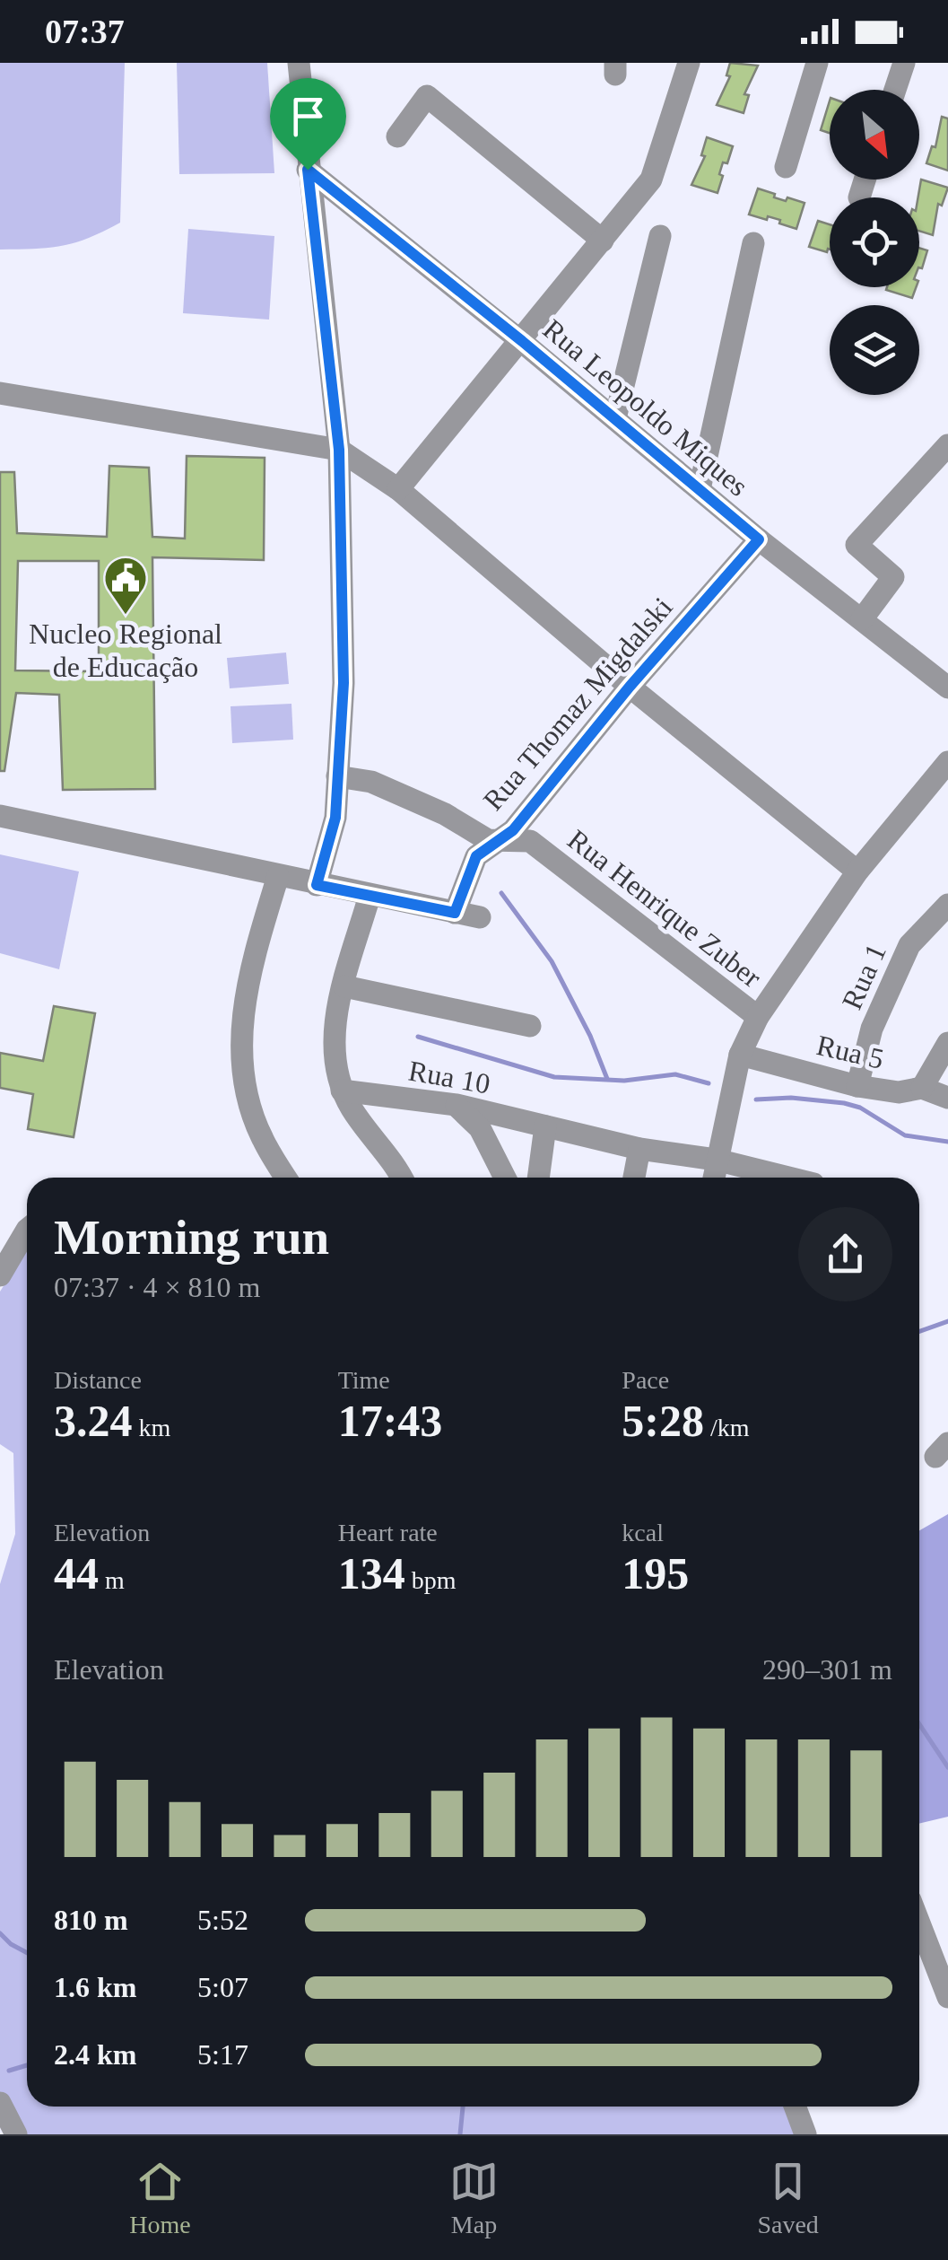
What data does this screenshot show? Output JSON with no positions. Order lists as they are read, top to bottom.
{
  "streets": {
    "street": [
      "Rua Leopoldo Miques",
      "Rua Thomaz Migdalski",
      "Rua Henrique Zuber",
      "Rua 1",
      "Rua 5",
      "Rua 10"
    ]
  },
  "crossings": [
    ["Rua Leopoldo Miques", "Rua Thomaz Migdalski"],
    ["Rua Thomaz Migdalski", "Rua Henrique Zuber"],
    ["Rua 1", "Rua 5"]
  ],
  "places": {
    "public building": ["Nucleo Regional de Educação"]
  },
  "north": "bottom right",
  "page": {
    "status": "07:37",
    "heading": ["Morning run", "07:37 · 4 × 810 m"],
    "stats": [
      ["Distance", "3.24 km"],
      ["Time", "17:43"],
      ["Pace", "5:28 /km"],
      ["Elevation", "44 m"],
      ["Heart rate", "134 bpm"],
      ["kcal", "195"]
    ],
    "chart": ["Elevation", "290–301 m"],
    "list": [
      {
        "name": "810 m",
        "note": "5:52"
      },
      {
        "name": "1.6 km",
        "note": "5:07"
      },
      {
        "name": "2.4 km",
        "note": "5:17"
      }
    ],
    "tabs": ["Home", "Map", "Saved"]
  }
}
